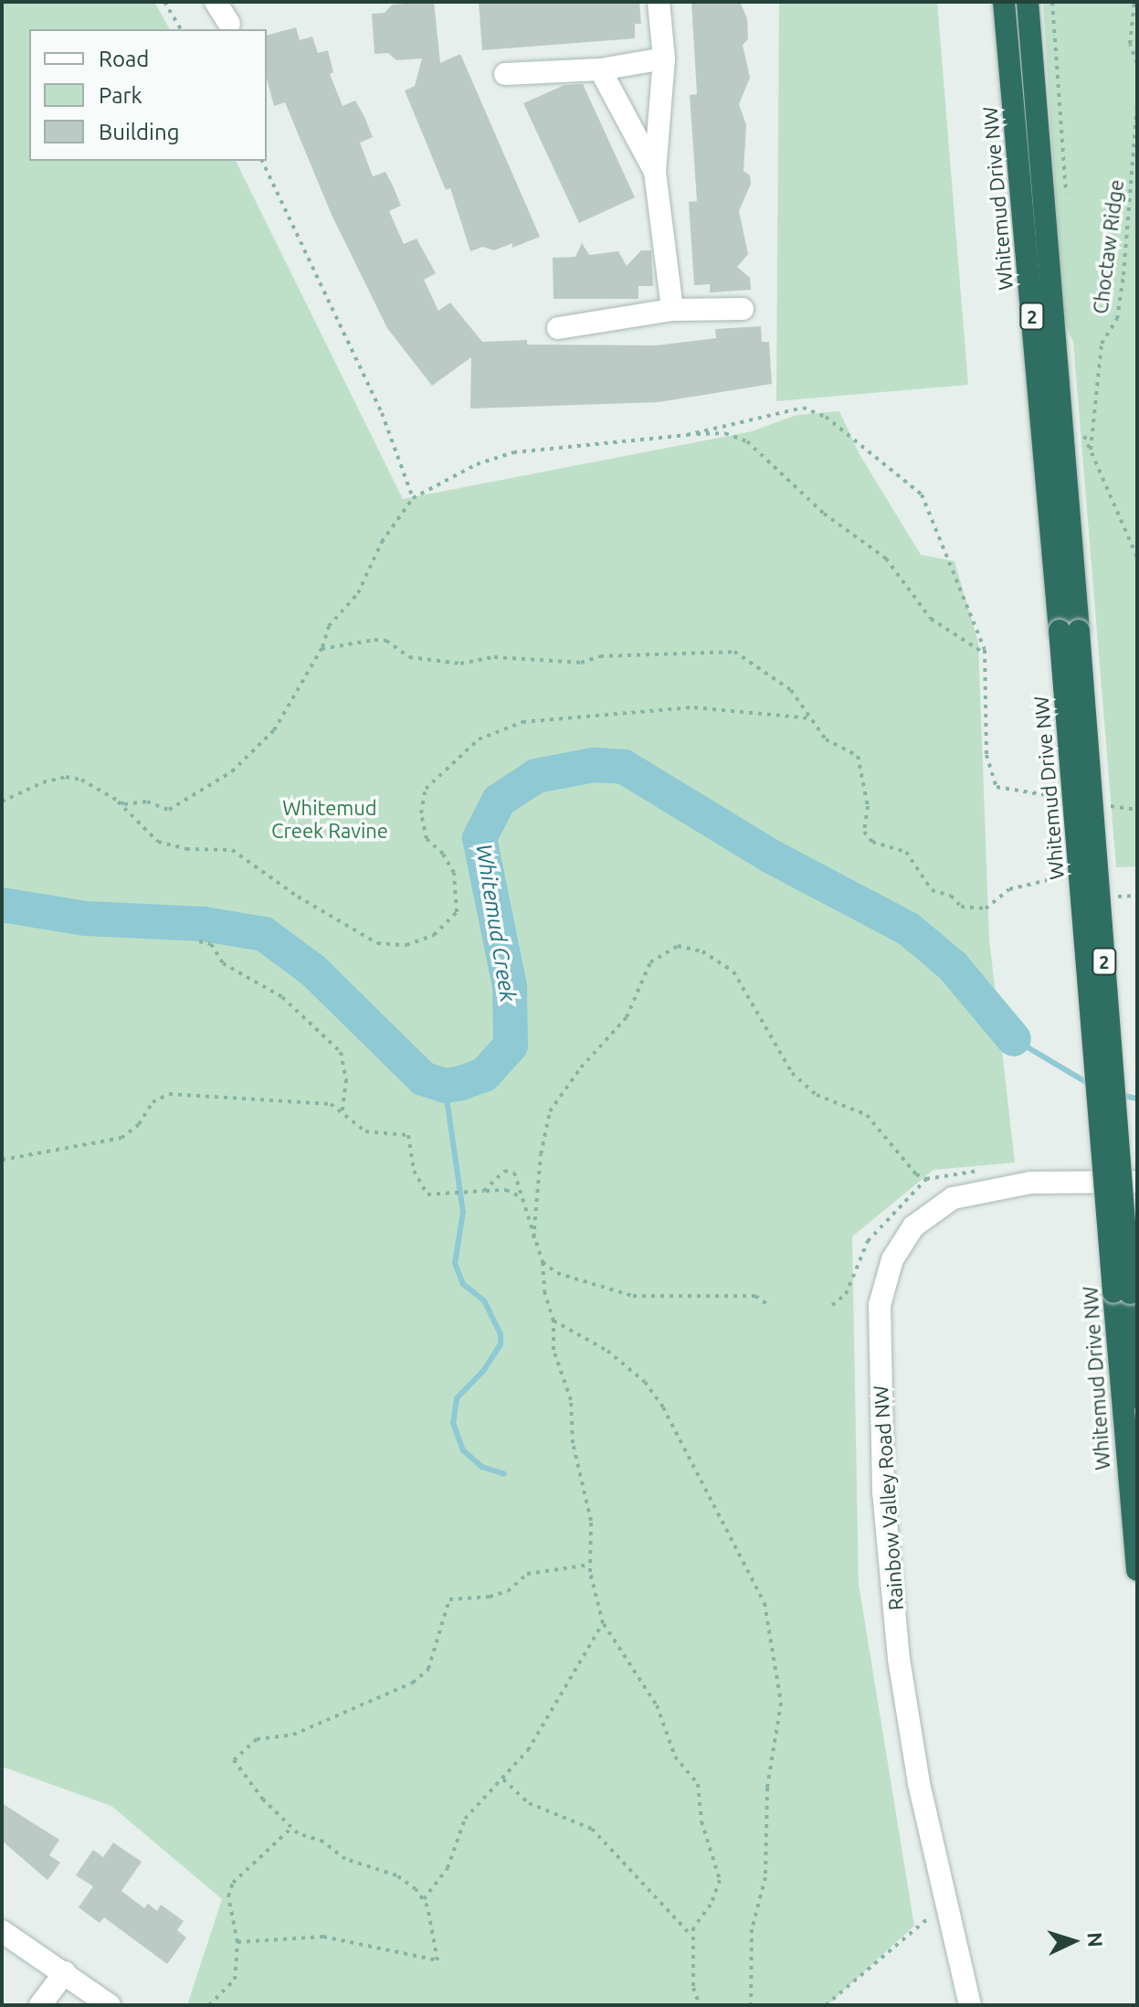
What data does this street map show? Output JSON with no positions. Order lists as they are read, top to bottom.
{
  "streets": {
    "highway": ["Whitemud Drive NW", "2"],
    "street": ["Rainbow Valley Road NW"],
    "path": ["Choctaw Ridge"]
  },
  "water": ["Whitemud Creek"],
  "parks": ["Whitemud Creek Ravine"],
  "legend": ["Road", "Park", "Building"],
  "north": "right"
}
